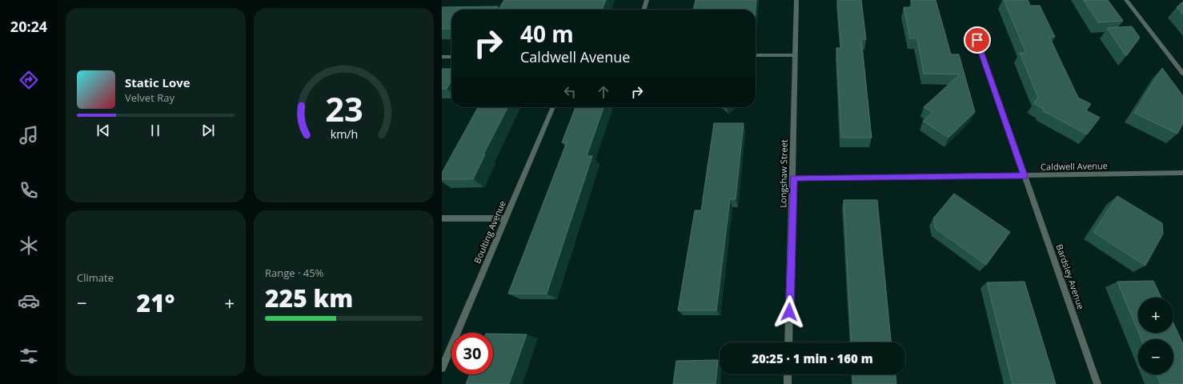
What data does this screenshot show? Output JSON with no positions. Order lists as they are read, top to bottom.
{
  "streets": {
    "street": [
      "Caldwell Avenue",
      "Longshaw Street",
      "Boulting Avenue",
      "Bardsley Avenue"
    ]
  },
  "crossings": [
    ["Caldwell Avenue", "Longshaw Street"],
    ["Caldwell Avenue", "Bardsley Avenue"]
  ],
  "page": {
    "tabs": "20:24",
    "turn": ["40 m", "Caldwell Avenue"],
    "song": ["Static Love", "Velvet Ray"],
    "tile": [
      "Climate",
      ["Range · 45%", "225 km"]
    ],
    "heat": ["−", "21°", "+"],
    "map_buttons": ["+", "−"],
    "limit": "30",
    "trip": "20:25 · 1 min · 160 m",
    "gauge": ["23", "km/h"]
  }
}
